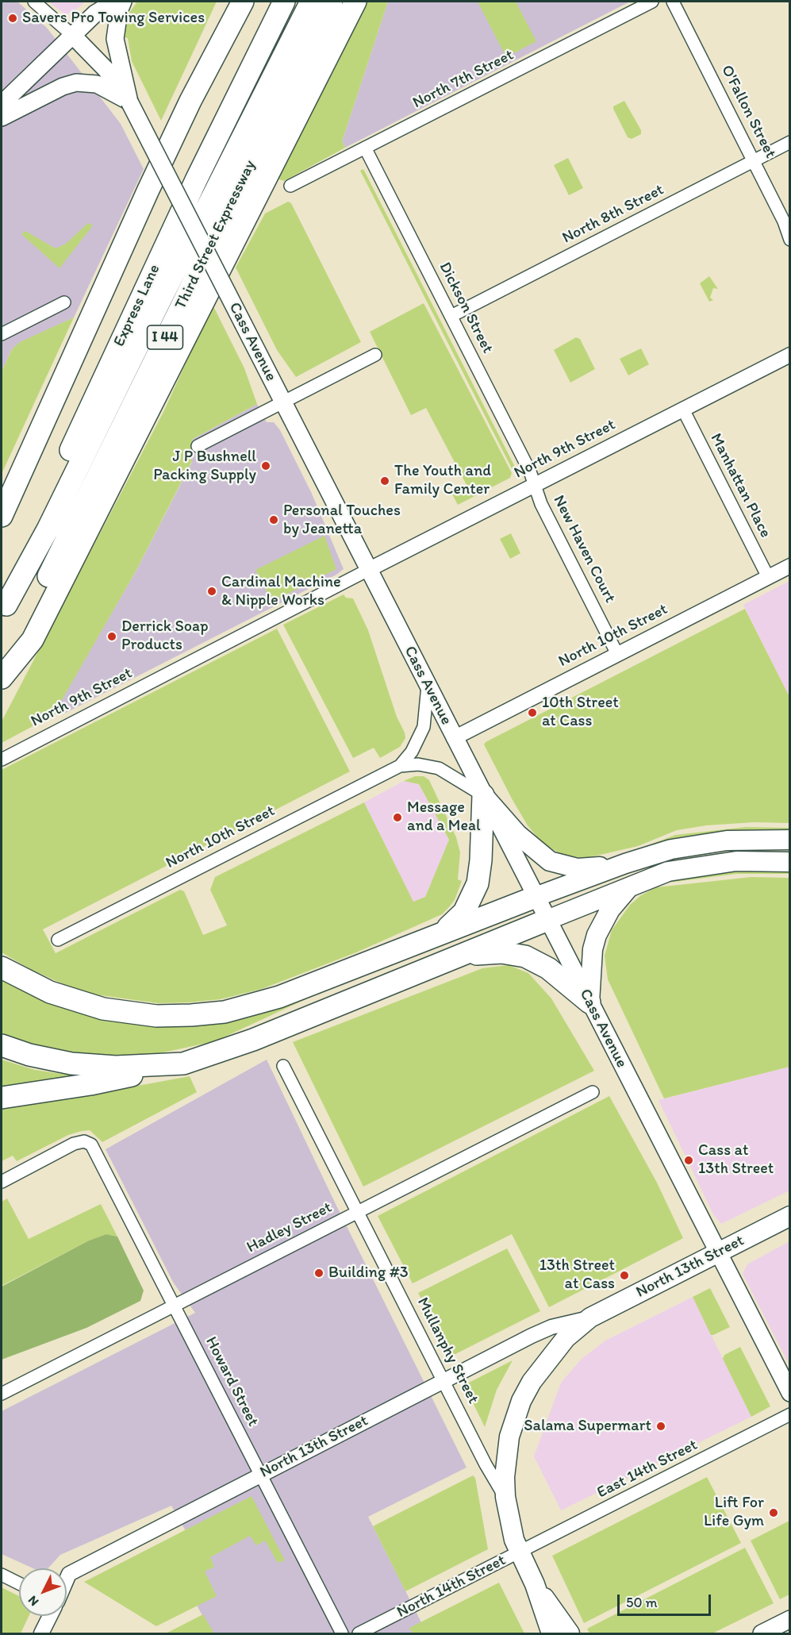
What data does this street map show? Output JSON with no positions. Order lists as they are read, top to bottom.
{
  "streets": {
    "highway": ["Third Street Expressway", "Express Lane", "I 44"],
    "main road": ["Cass Avenue", "North 13th Street"],
    "street": [
      "North 7th Street",
      "O'Fallon Street",
      "North 8th Street",
      "Dickson Street",
      "North 9th Street",
      "Manhattan Place",
      "New Haven Court",
      "North 10th Street",
      "Hadley Street",
      "Mullanphy Street",
      "Howard Street",
      "East 14th Street",
      "North 14th Street"
    ]
  },
  "crossings": [
    ["North 7th Street", "Dickson Street"],
    ["O'Fallon Street", "North 8th Street"],
    ["North 8th Street", "Dickson Street"],
    ["Dickson Street", "North 9th Street"],
    ["Dickson Street", "New Haven Court"],
    ["Cass Avenue", "North 9th Street"],
    ["Cass Avenue", "North 10th Street"],
    ["Cass Avenue", "North 13th Street"],
    ["North 9th Street", "Manhattan Place"],
    ["North 9th Street", "New Haven Court"],
    ["Manhattan Place", "North 10th Street"],
    ["New Haven Court", "North 10th Street"],
    ["Hadley Street", "Mullanphy Street"],
    ["Hadley Street", "Howard Street"],
    ["North 13th Street", "Mullanphy Street"],
    ["North 13th Street", "Howard Street"],
    ["North 13th Street", "East 14th Street"],
    ["North 13th Street", "North 14th Street"],
    ["East 14th Street", "North 14th Street"]
  ],
  "places": [
    "Savers Pro Towing Services",
    "J P Bushnell Packing Supply",
    "The Youth and Family Center",
    "Personal Touches by Jeanetta",
    "Cardinal Machine & Nipple Works",
    "Derrick Soap Products",
    "10th Street at Cass",
    "Message and a Meal",
    "Cass at 13th Street",
    "Building #3",
    "13th Street at Cass",
    "Salama Supermart",
    "Lift For Life Gym"
  ],
  "scale_bar": "50 m",
  "north": "bottom left"
}
